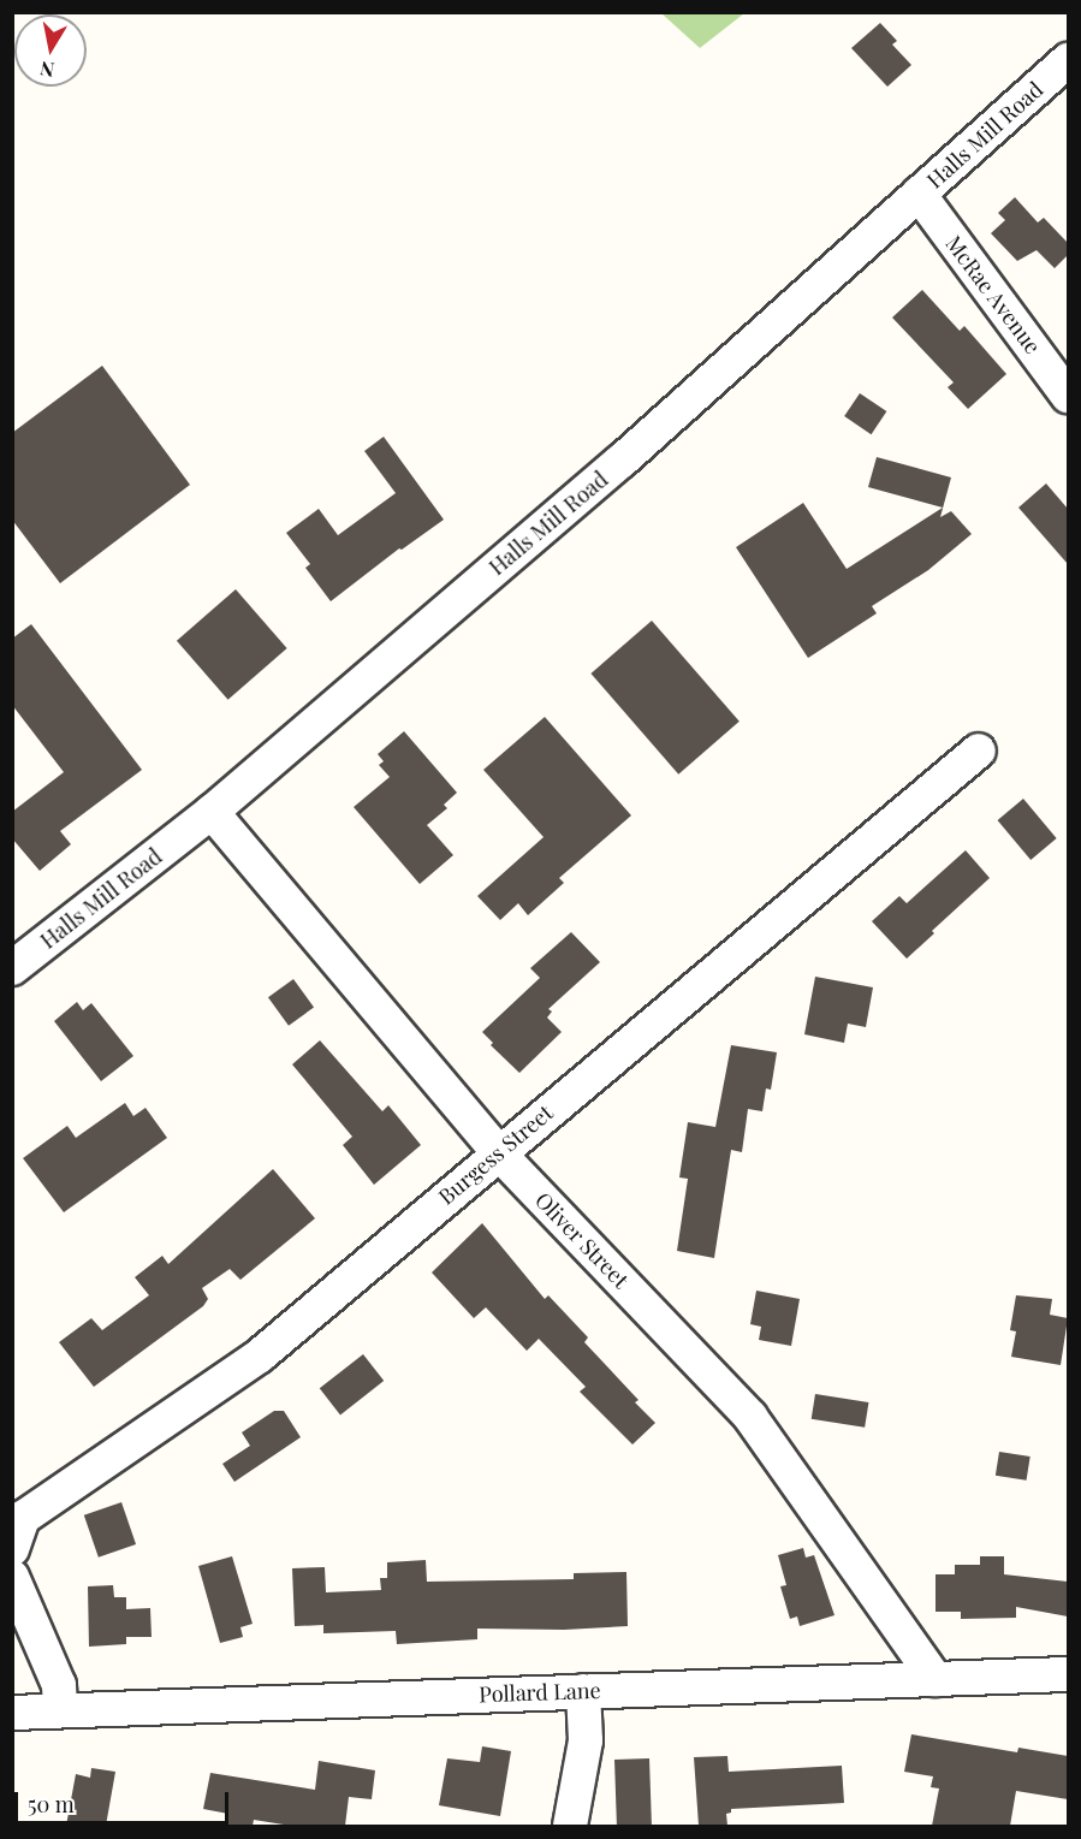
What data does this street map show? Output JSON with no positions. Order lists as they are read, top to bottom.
{
  "streets": {
    "street": [
      "Halls Mill Road",
      "McRae Avenue",
      "Burgess Street",
      "Oliver Street",
      "Pollard Lane"
    ]
  },
  "crossings": [
    ["Halls Mill Road", "McRae Avenue"],
    ["Halls Mill Road", "Oliver Street"],
    ["Burgess Street", "Oliver Street"],
    ["Oliver Street", "Pollard Lane"]
  ],
  "scale_bar": "50 m",
  "north": "bottom"
}
